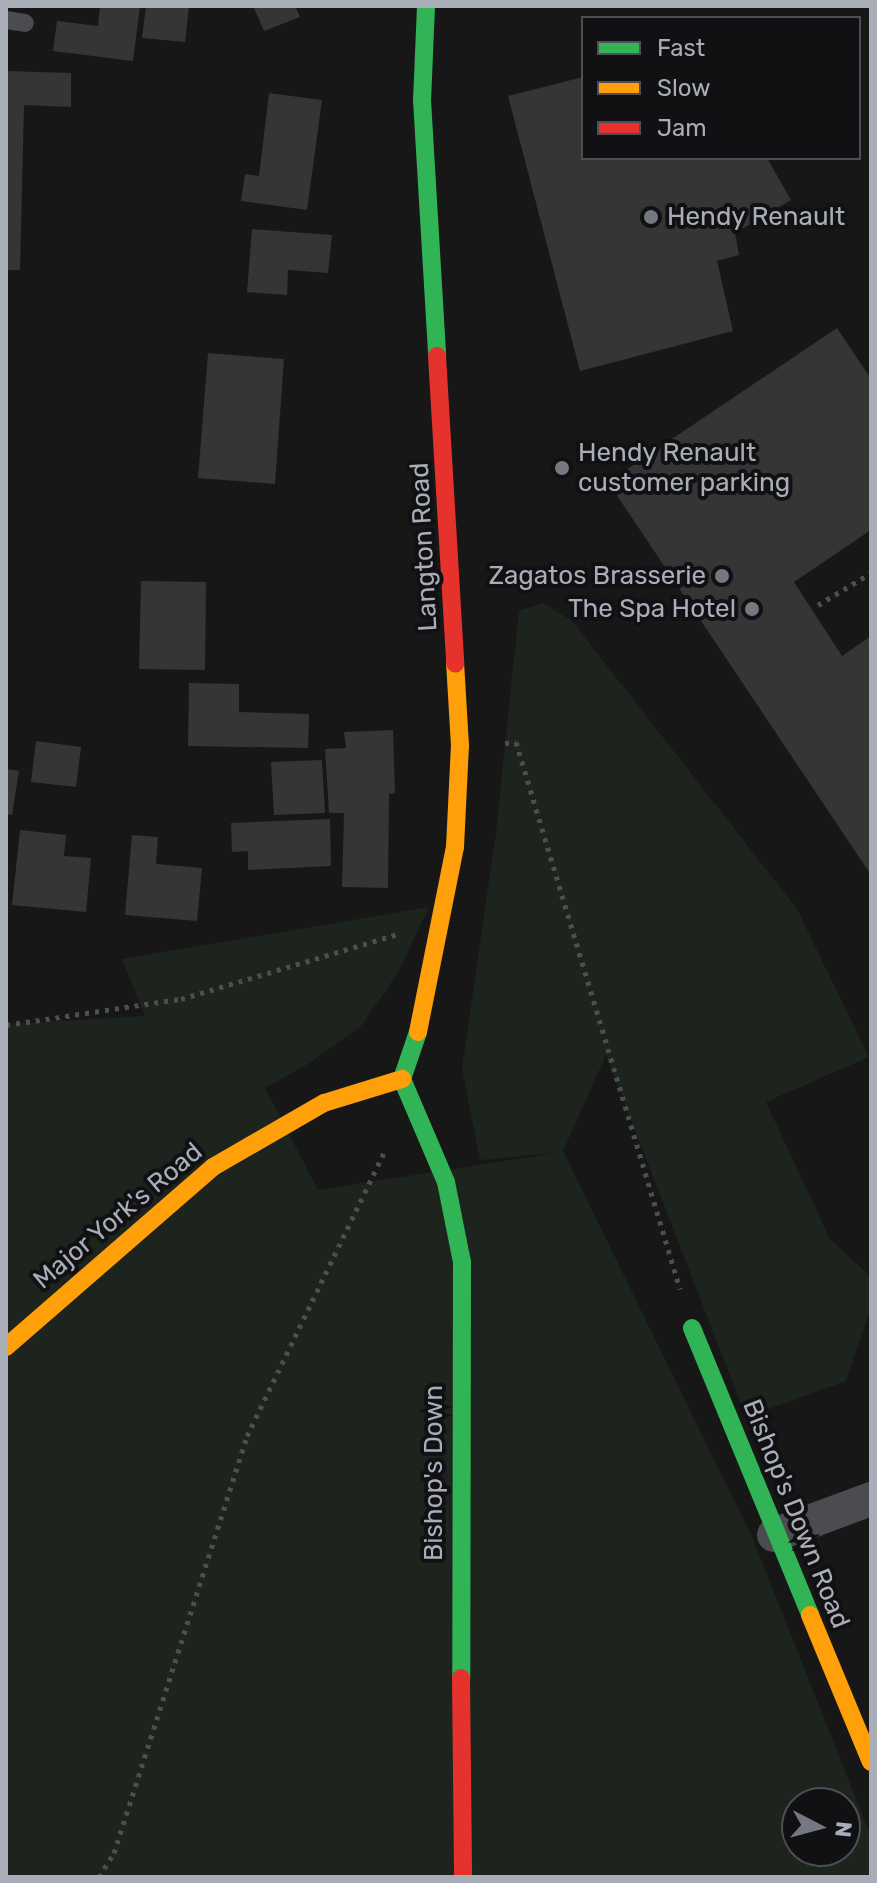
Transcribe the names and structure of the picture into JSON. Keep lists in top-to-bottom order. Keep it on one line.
{"streets":{"main road":["Langton Road","Major York's Road","Bishop's Down","Bishop's Down Road"]},"crossings":[["Langton Road","Major York's Road"],["Langton Road","Bishop's Down"],["Major York's Road","Bishop's Down"]],"places":["Hendy Renault","Hendy Renault customer parking","Zagatos Brasserie","The Spa Hotel"],"legend":["Fast","Slow","Jam"],"north":"right"}
